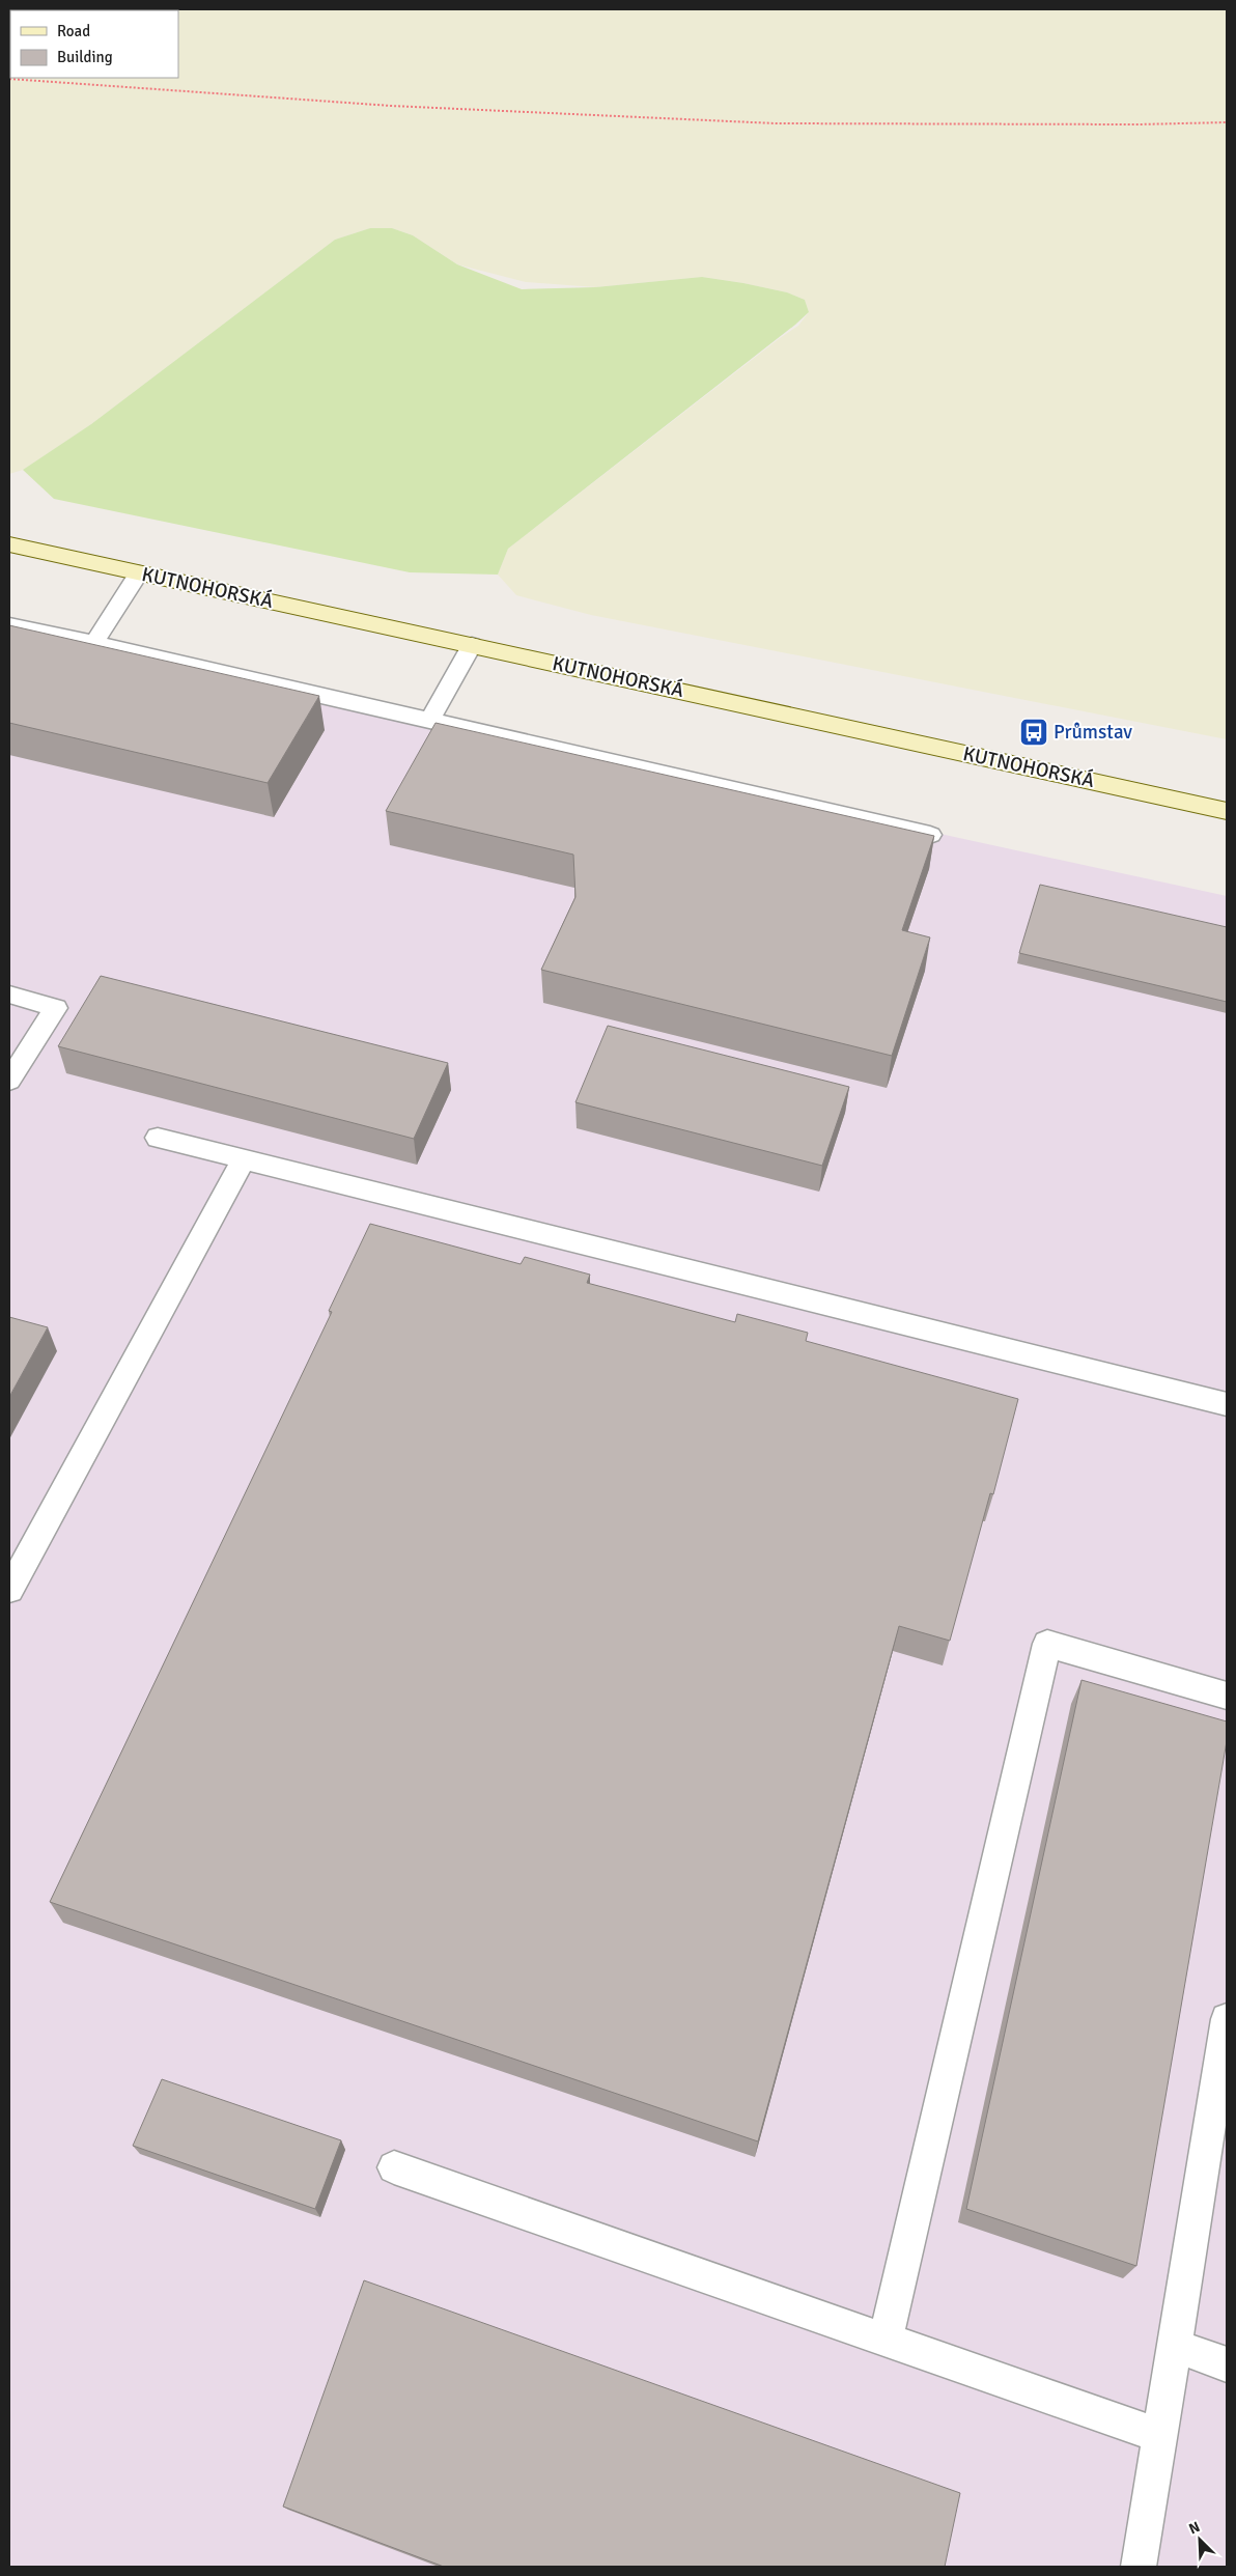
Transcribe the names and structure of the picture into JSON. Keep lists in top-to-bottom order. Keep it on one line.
{"streets":{"main road":["KUTNOHORSKÁ"]},"places":{"bus stop":["Průmstav"]},"legend":["Road","Building"],"north":"top left"}
